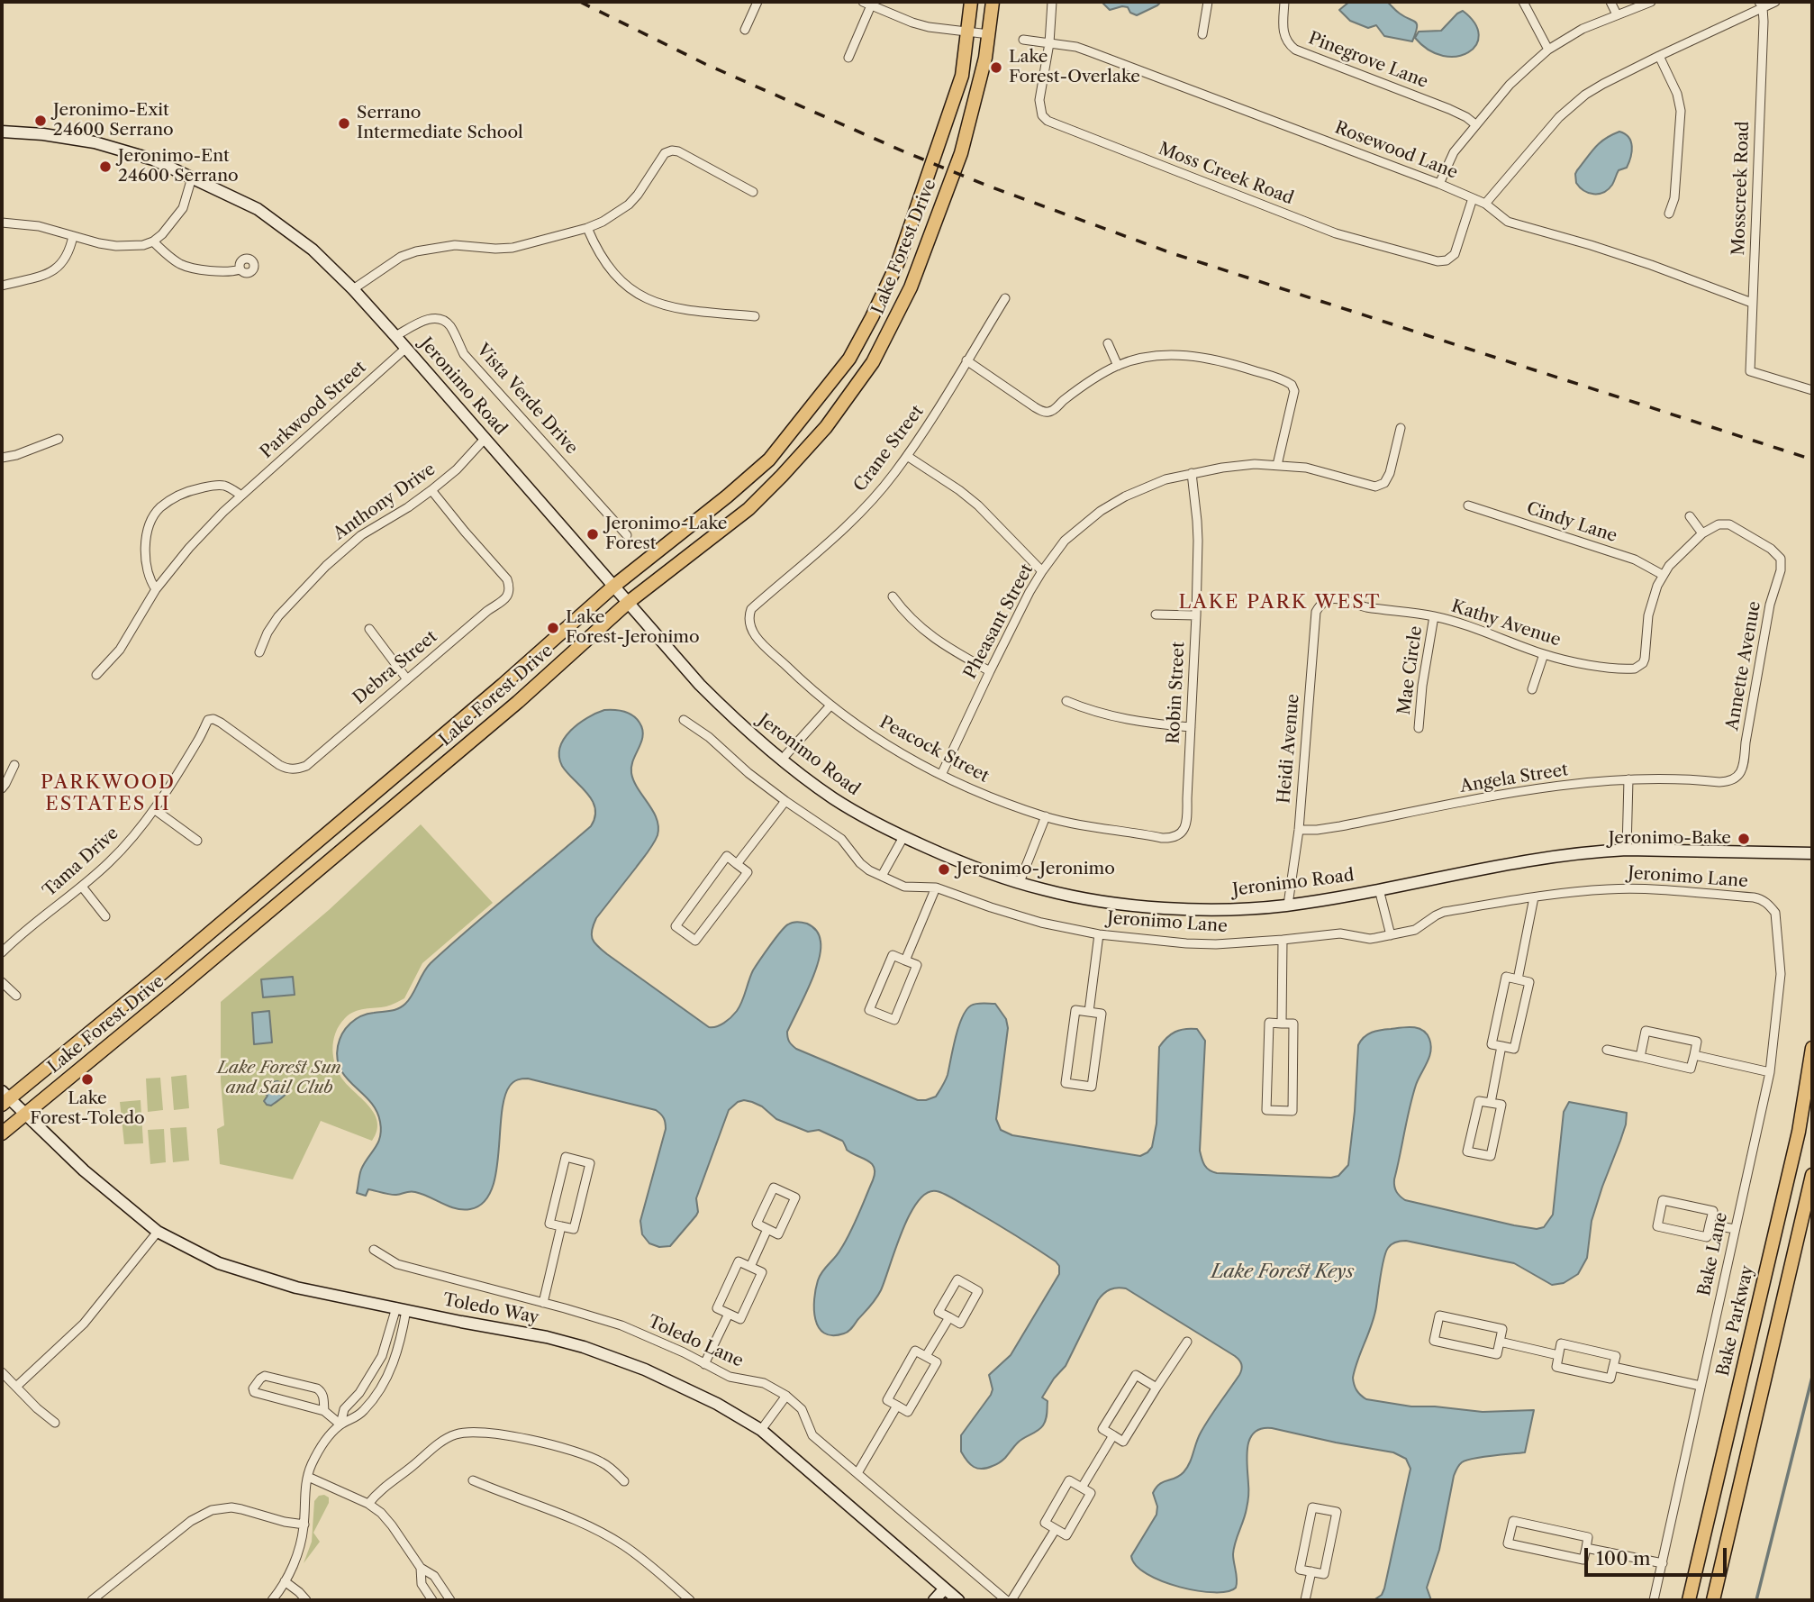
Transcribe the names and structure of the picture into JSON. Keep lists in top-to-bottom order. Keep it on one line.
{"streets":{"main road":["Lake Forest Drive","Jeronimo Road","Toledo Way","Bake Parkway"],"street":["Pinegrove Lane","Rosewood Lane","Moss Creek Road","Mosscreek Road","Vista Verde Drive","Parkwood Street","Crane Street","Anthony Drive","Cindy Lane","Pheasant Street","Kathy Avenue","Annette Avenue","Debra Street","Mae Circle","Robin Street","Heidi Avenue","Peacock Street","Angela Street","Tama Drive","Jeronimo Lane","Bake Lane","Toledo Lane"]},"crossings":[["Rosewood Lane","Moss Creek Road"],["Rosewood Lane","Mosscreek Road"],["Lake Forest Drive","Jeronimo Road"],["Lake Forest Drive","Toledo Way"],["Jeronimo Road","Vista Verde Drive"],["Jeronimo Road","Parkwood Street"],["Jeronimo Road","Anthony Drive"],["Jeronimo Road","Heidi Avenue"],["Crane Street","Peacock Street"],["Anthony Drive","Debra Street"],["Cindy Lane","Kathy Avenue"],["Pheasant Street","Robin Street"],["Pheasant Street","Peacock Street"],["Kathy Avenue","Mae Circle"],["Kathy Avenue","Heidi Avenue"],["Annette Avenue","Angela Street"],["Debra Street","Tama Drive"],["Robin Street","Peacock Street"],["Heidi Avenue","Angela Street"],["Jeronimo Lane","Bake Lane"]],"districts":["LAKE PARK WEST","PARKWOOD ESTATES II"],"water":["Lake Forest Keys"],"parks":["Lake Forest Sun and Sail Club"],"places":["Lake Forest-Overlake","Jeronimo-Exit 24600 Serrano","Serrano Intermediate School","Jeronimo-Ent 24600 Serrano","Jeronimo-Lake Forest","Lake Forest-Jeronimo","Jeronimo-Bake","Jeronimo-Jeronimo","Lake Forest-Toledo"],"scale_bar":"100 m"}
